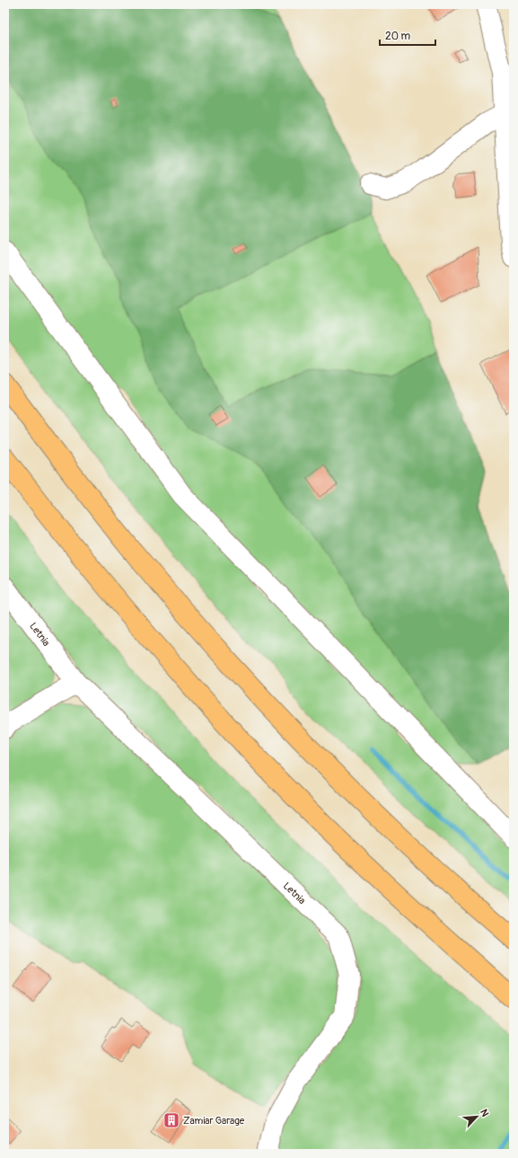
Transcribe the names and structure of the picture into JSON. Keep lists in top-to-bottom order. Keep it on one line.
{"streets":{"street":["Letnia"]},"places":{"building":["Zamiar Garage"]},"scale_bar":"20 m","north":"top right"}
